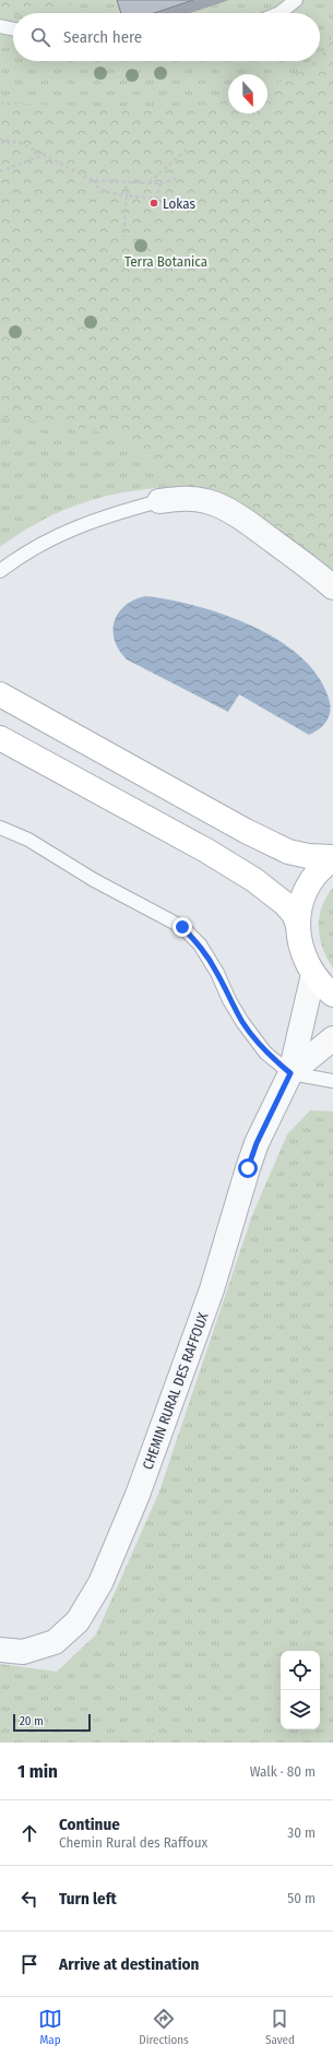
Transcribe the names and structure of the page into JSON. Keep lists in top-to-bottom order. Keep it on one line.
{"streets":{"street":["CHEMIN RURAL DES RAFFOUX"]},"parks":["Terra Botanica"],"places":["Lokas"],"scale_bar":"20 m","north":"bottom","page":{"search":"Search here","scale":"20 m","heading":["1 min","Walk · 80 m"],"list":[["Continue","Chemin Rural des Raffoux","30 m"],["Turn left","50 m"],"Arrive at destination"],"nav":["Map","Directions","Saved"]}}
